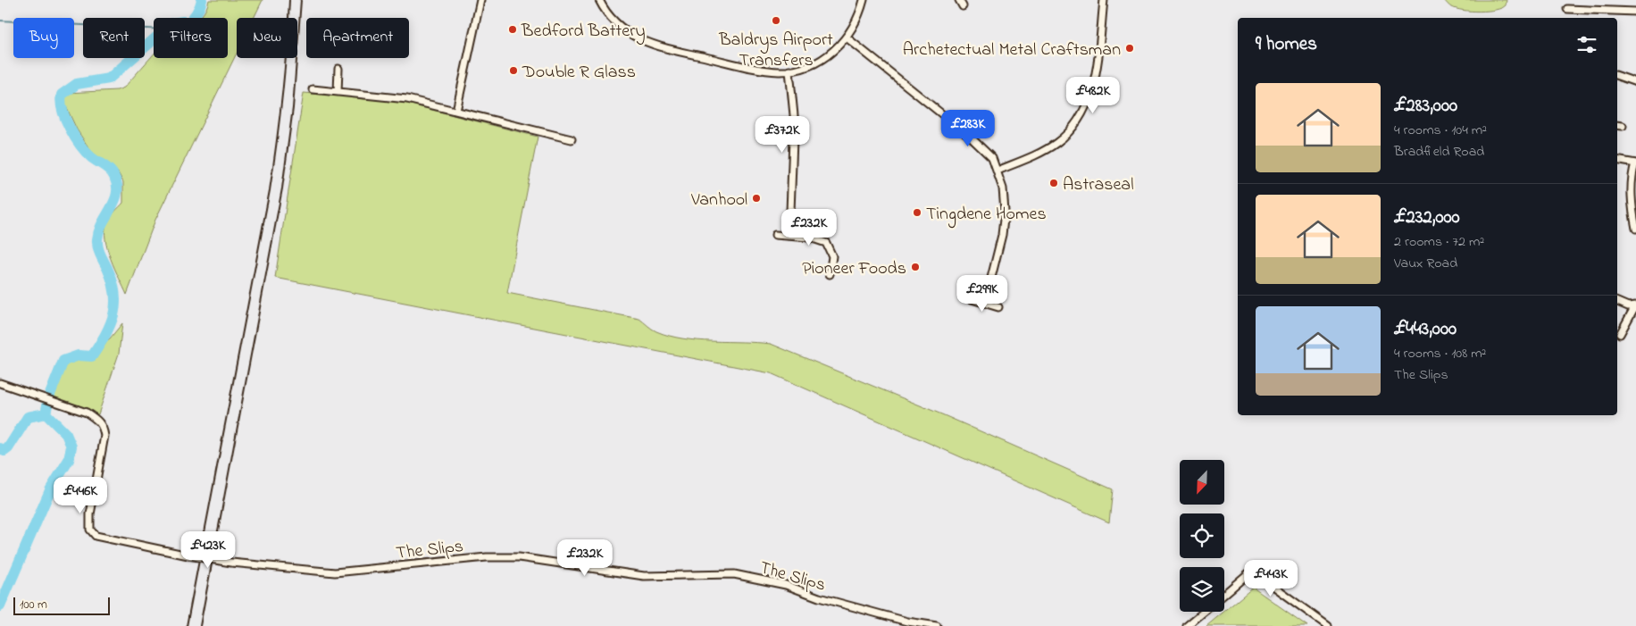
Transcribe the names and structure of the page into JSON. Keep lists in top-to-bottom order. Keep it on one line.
{"streets":{"street":["The Slips"]},"places":["Baldrys Airport Transfers","Bedford Battery","Archetectual Metal Craftsman","Double R Glass","Astraseal","Vanhool","Tingdene Homes","Pioneer Foods"],"scale_bar":"100 m","north":"bottom left","page":{"chip":["Buy","Rent","Filters","New","Apartment"],"heading":"9 homes","list":[{"name":"£283,000","note":"4 rooms · 104 m² · Bradfield Road"},{"name":"£232,000","note":"2 rooms · 72 m² · Vaux Road"},{"name":"£443,000","note":"4 rooms · 108 m² · The Slips"}],"price":["£482K","£283K","£372K","£232K","£299K","£446K","£423K","£232K","£443K"],"scale":"100 m"}}
